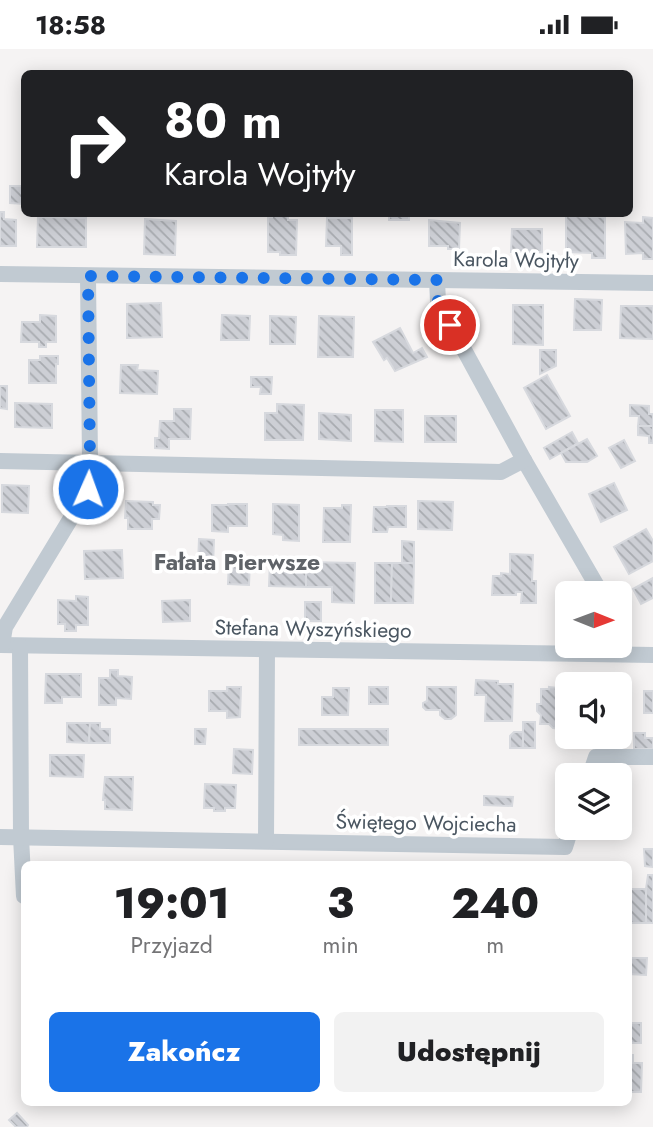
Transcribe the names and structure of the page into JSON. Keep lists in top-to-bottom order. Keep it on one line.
{"streets":{"street":["Karola Wojtyły","Stefana Wyszyńskiego","Świętego Wojciecha"]},"districts":["Fałata Pierwsze"],"north":"right","page":{"status":"18:58","turn":["80 m","Karola Wojtyły"],"eta":["19:01","Przyjazd","3","min","240","m"],"buttons":["Zakończ","Udostępnij"]}}
